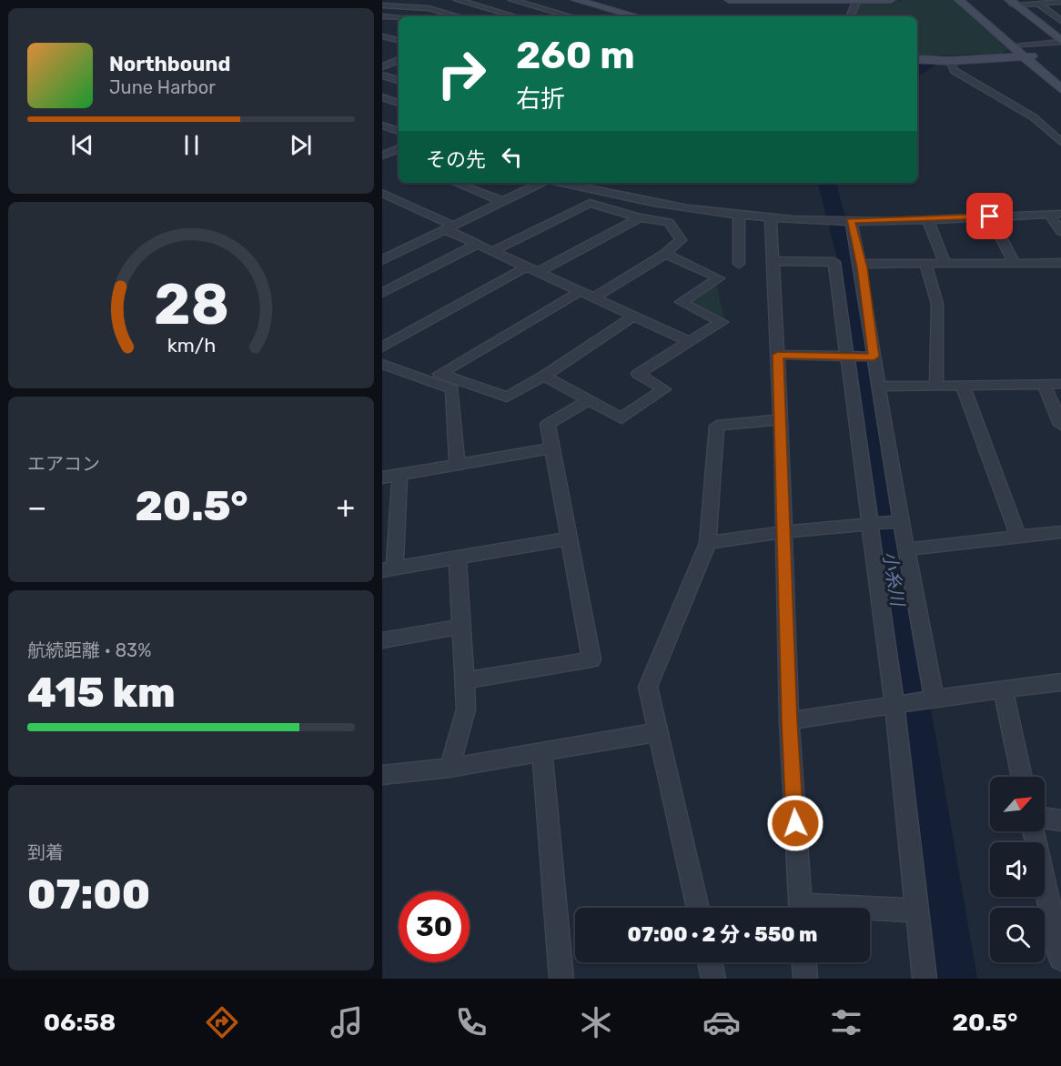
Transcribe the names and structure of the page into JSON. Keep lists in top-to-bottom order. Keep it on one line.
{"water":["小糸川"],"north":"top right","page":{"turn":["260 m","右折"],"song":["Northbound","June Harbor"],"then":"その先","tile":["エアコン",["航続距離 · 83%","415 km"],["到着","07:00"]],"heat":["−","20.5°","+"],"limit":"30","trip":"07:00 · 2 分 · 550 m","tabs":["06:58","20.5°"],"gauge":["28","km/h"]}}
